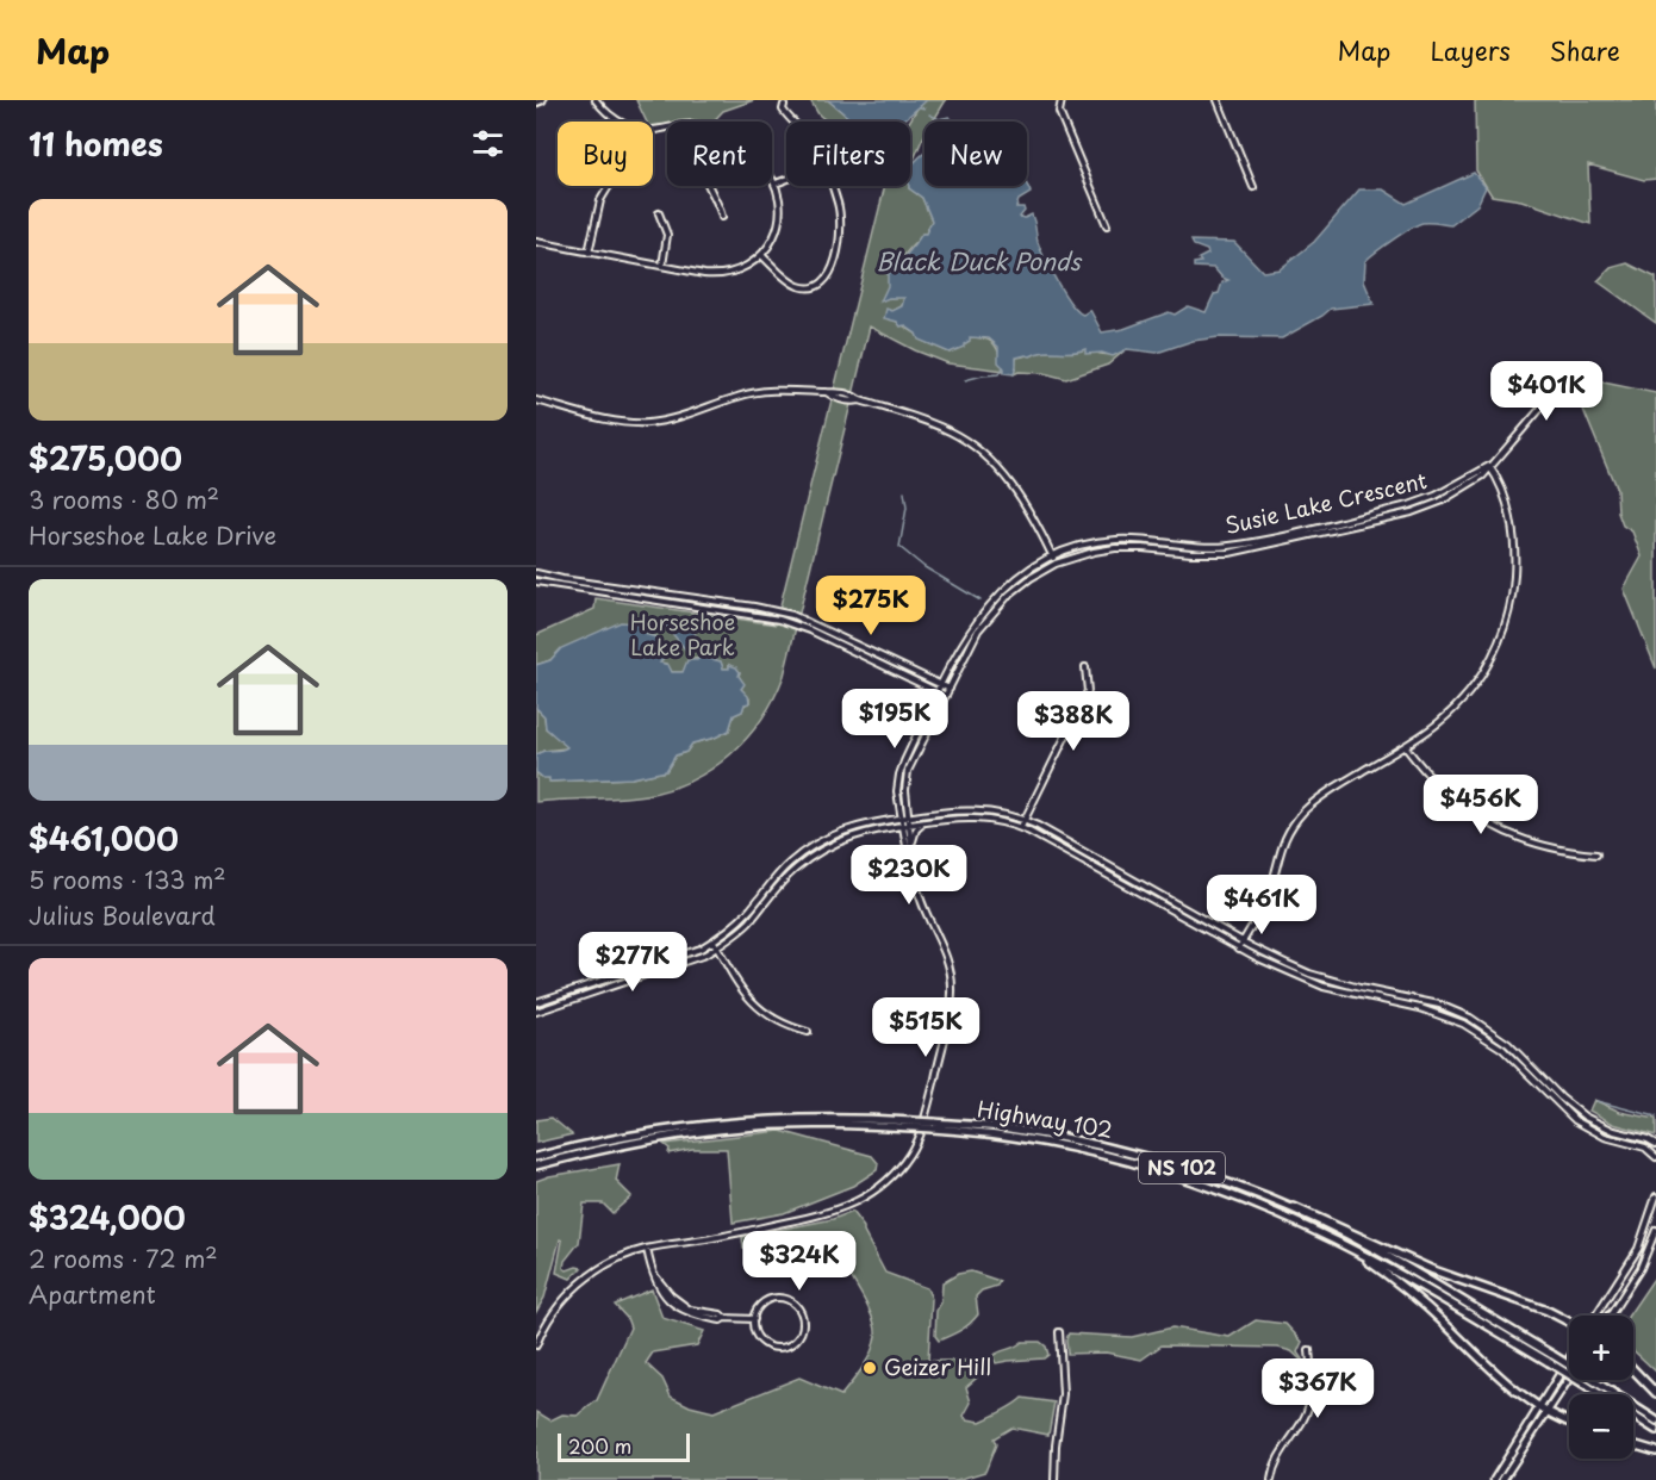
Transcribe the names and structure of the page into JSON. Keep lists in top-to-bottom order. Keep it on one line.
{"streets":{"highway":["Highway 102","NS 102"],"street":["Susie Lake Crescent"]},"water":["Black Duck Ponds"],"parks":["Horseshoe Lake Park"],"places":["Geizer Hill"],"scale_bar":"200 m","page":{"header":"Map","nav":["Map","Layers","Share"],"heading":"11 homes","chip":["Buy","Rent","Filters","New"],"list":[{"name":"$275,000","note":"3 rooms · 80 m² · Horseshoe Lake Drive"},{"name":"$461,000","note":"5 rooms · 133 m² · Julius Boulevard"},{"name":"$324,000","note":"2 rooms · 72 m² · Apartment"}],"price":["$401K","$275K","$195K","$388K","$456K","$230K","$461K","$277K","$515K","$324K","$367K"],"map_buttons":["+","−"],"scale":"200 m"}}
